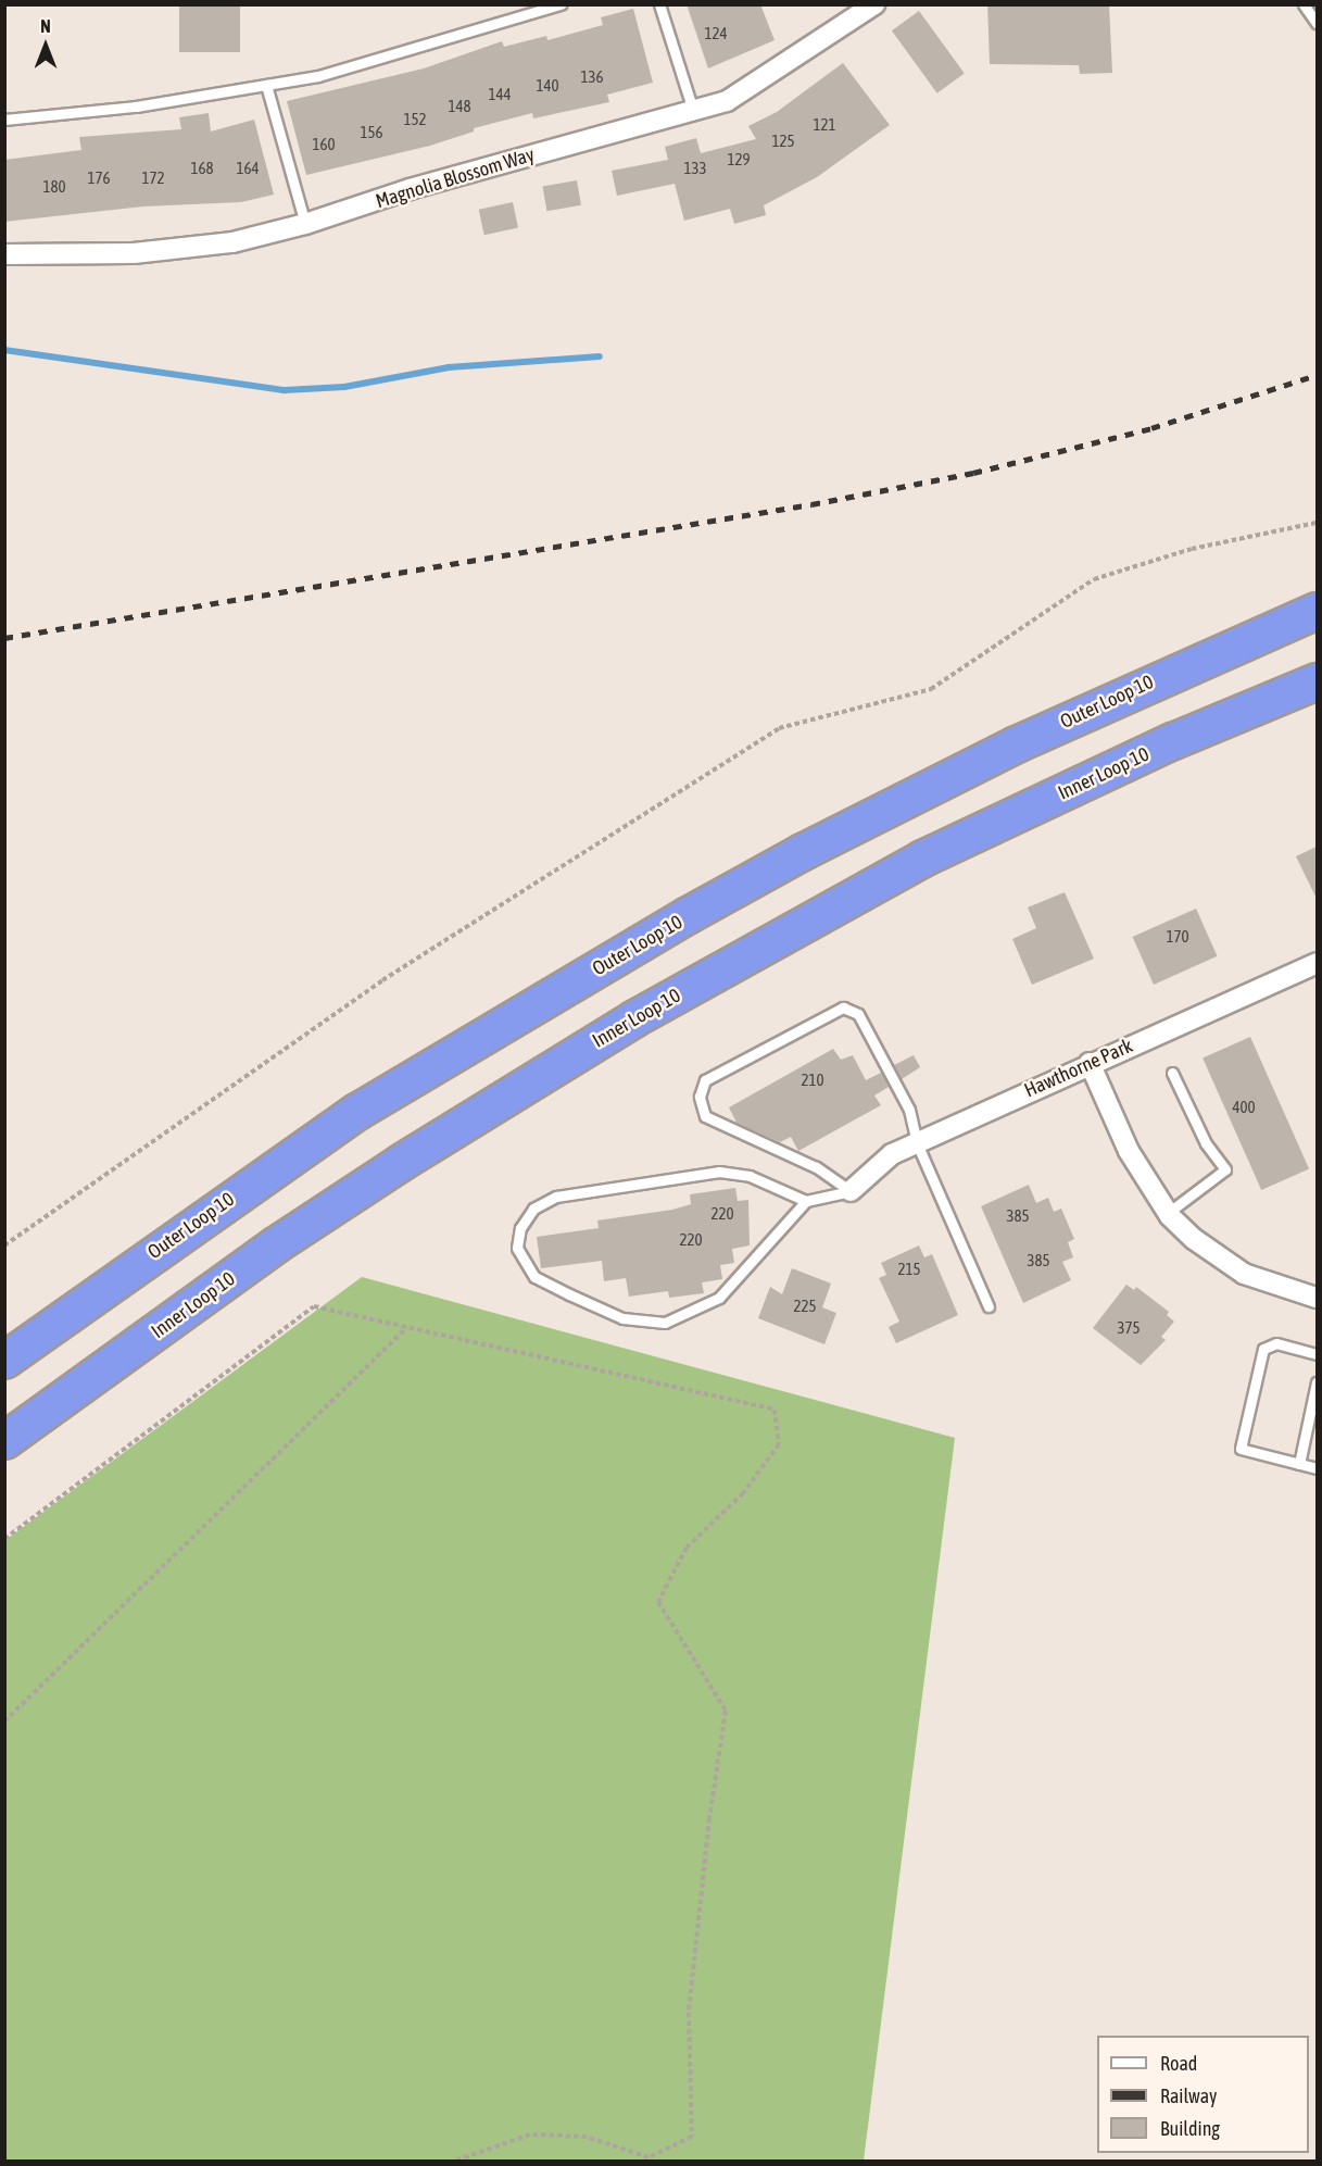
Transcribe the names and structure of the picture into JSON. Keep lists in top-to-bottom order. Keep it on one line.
{"streets":{"highway":["Outer Loop 10","Inner Loop 10"],"street":["Magnolia Blossom Way","Hawthorne Park"]},"house_numbers":["124","136","140","144","148","152","121","156","125","160","129","168","164","133","176","172","180","170","210","400","220","385","220","385","215","225","375"],"legend":["Road","Railway","Building"],"north":"top"}
